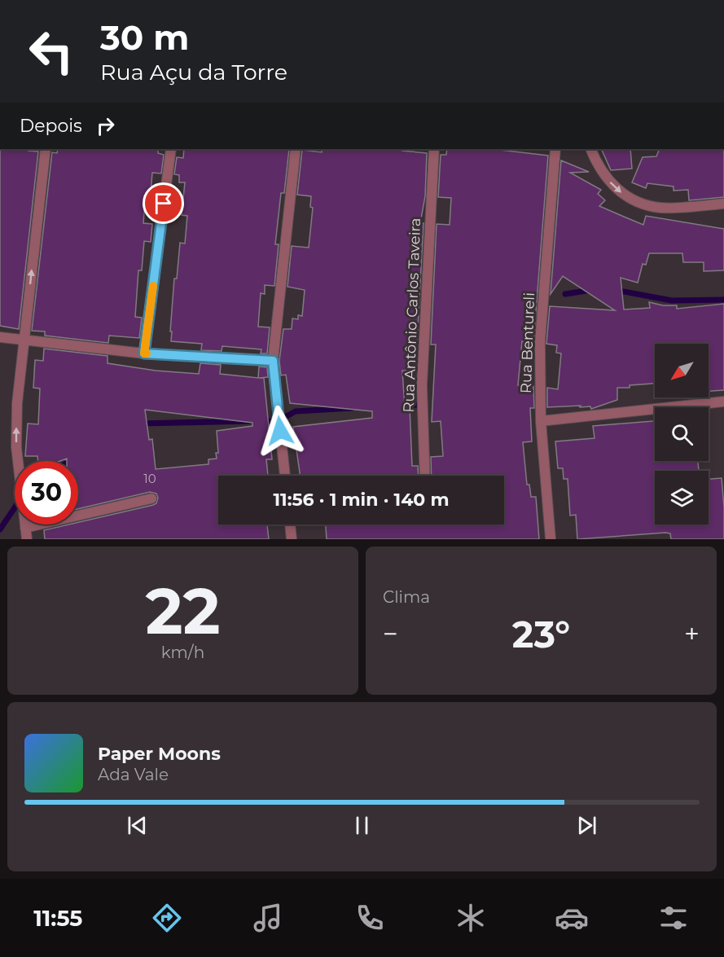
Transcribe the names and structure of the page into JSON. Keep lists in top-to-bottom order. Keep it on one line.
{"streets":{"street":["Rua Antônio Carlos Taveira","Rua Bentureli"]},"house_numbers":["10"],"north":"bottom left","page":{"turn":["30 m","Rua Açu da Torre"],"then":"Depois","limit":"30","trip":"11:56 · 1 min · 140 m","tile":[["22","km/h"],"Clima"],"heat":["−","23°","+"],"song":["Paper Moons","Ada Vale"],"tabs":"11:55"}}
